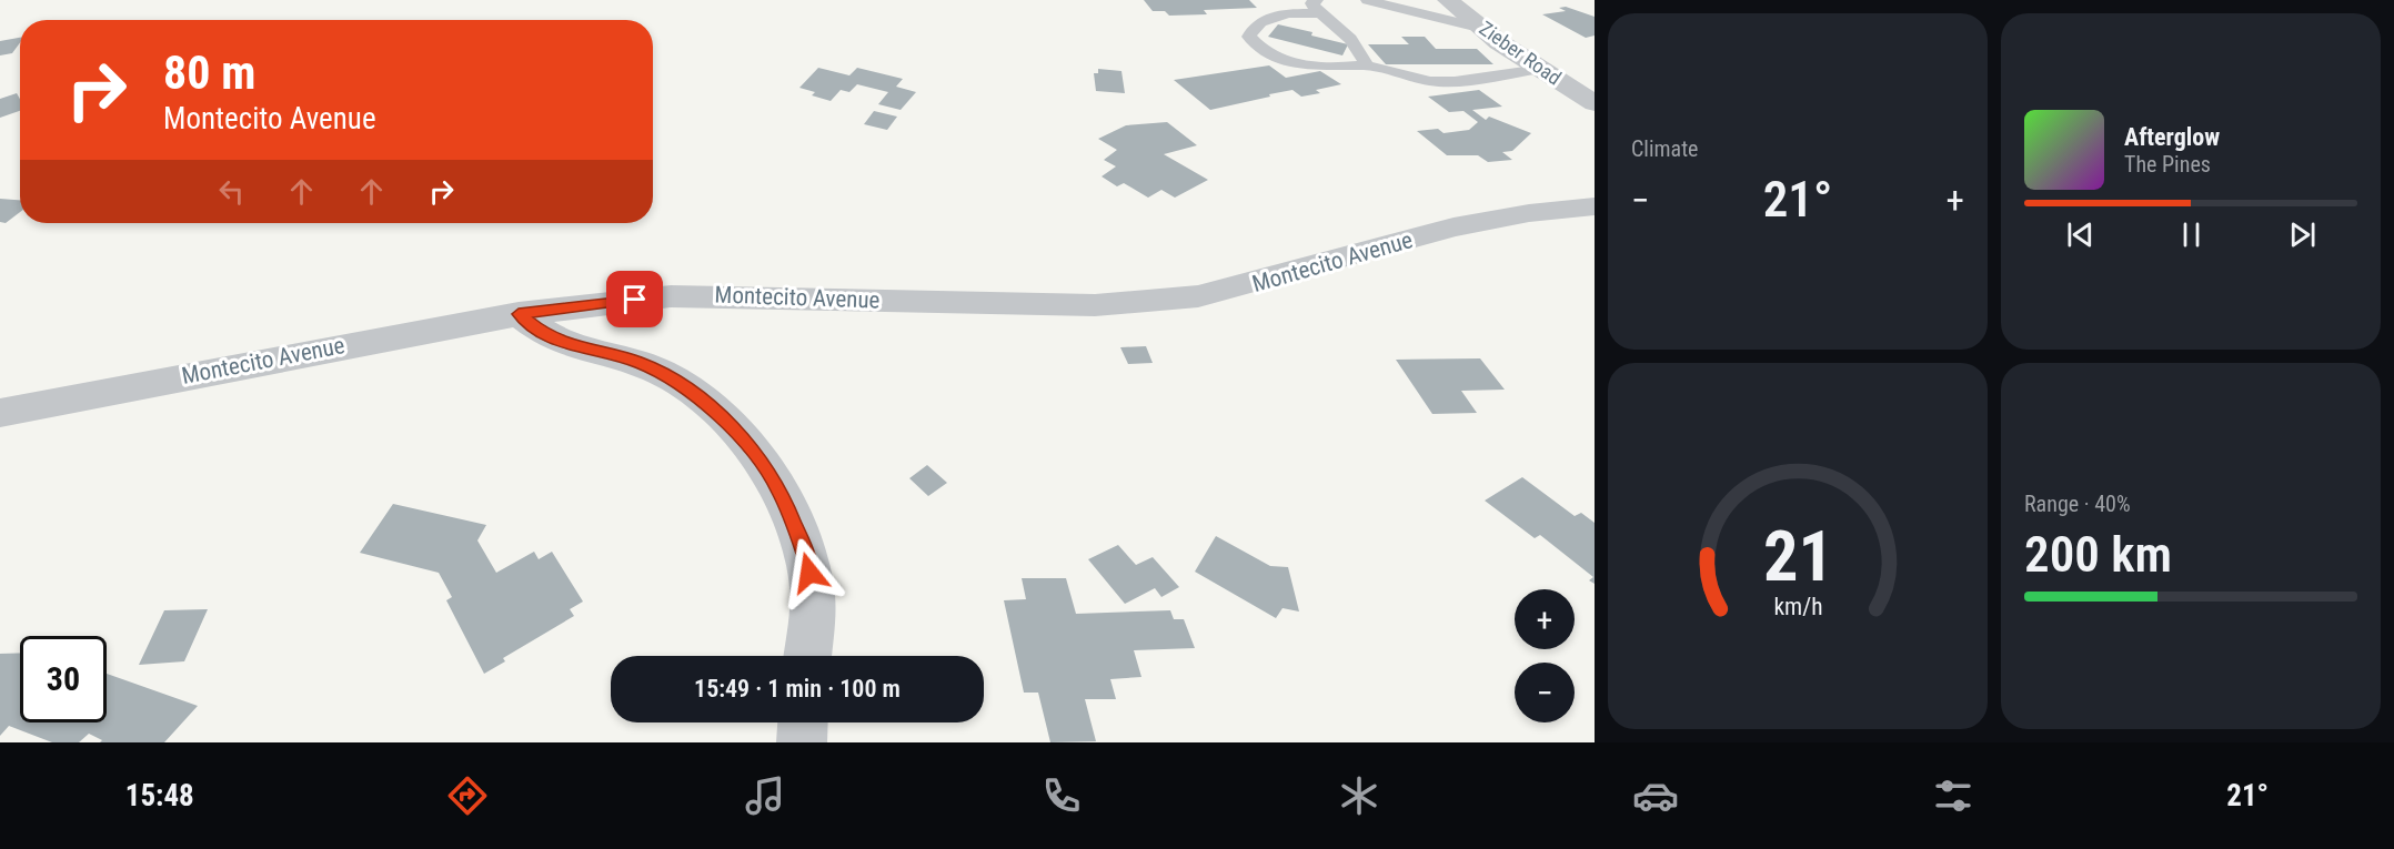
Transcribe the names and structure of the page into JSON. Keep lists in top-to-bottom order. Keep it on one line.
{"streets":{"street":["Zieber Road","Montecito Avenue"]},"page":{"tile":["Climate",["Range · 40%","200 km"]],"turn":["80 m","Montecito Avenue"],"song":["Afterglow","The Pines"],"heat":["−","21°","+"],"map_buttons":["+","−"],"limit":"30","trip":"15:49 · 1 min · 100 m","tabs":["15:48","21°"],"gauge":["21","km/h"]}}
